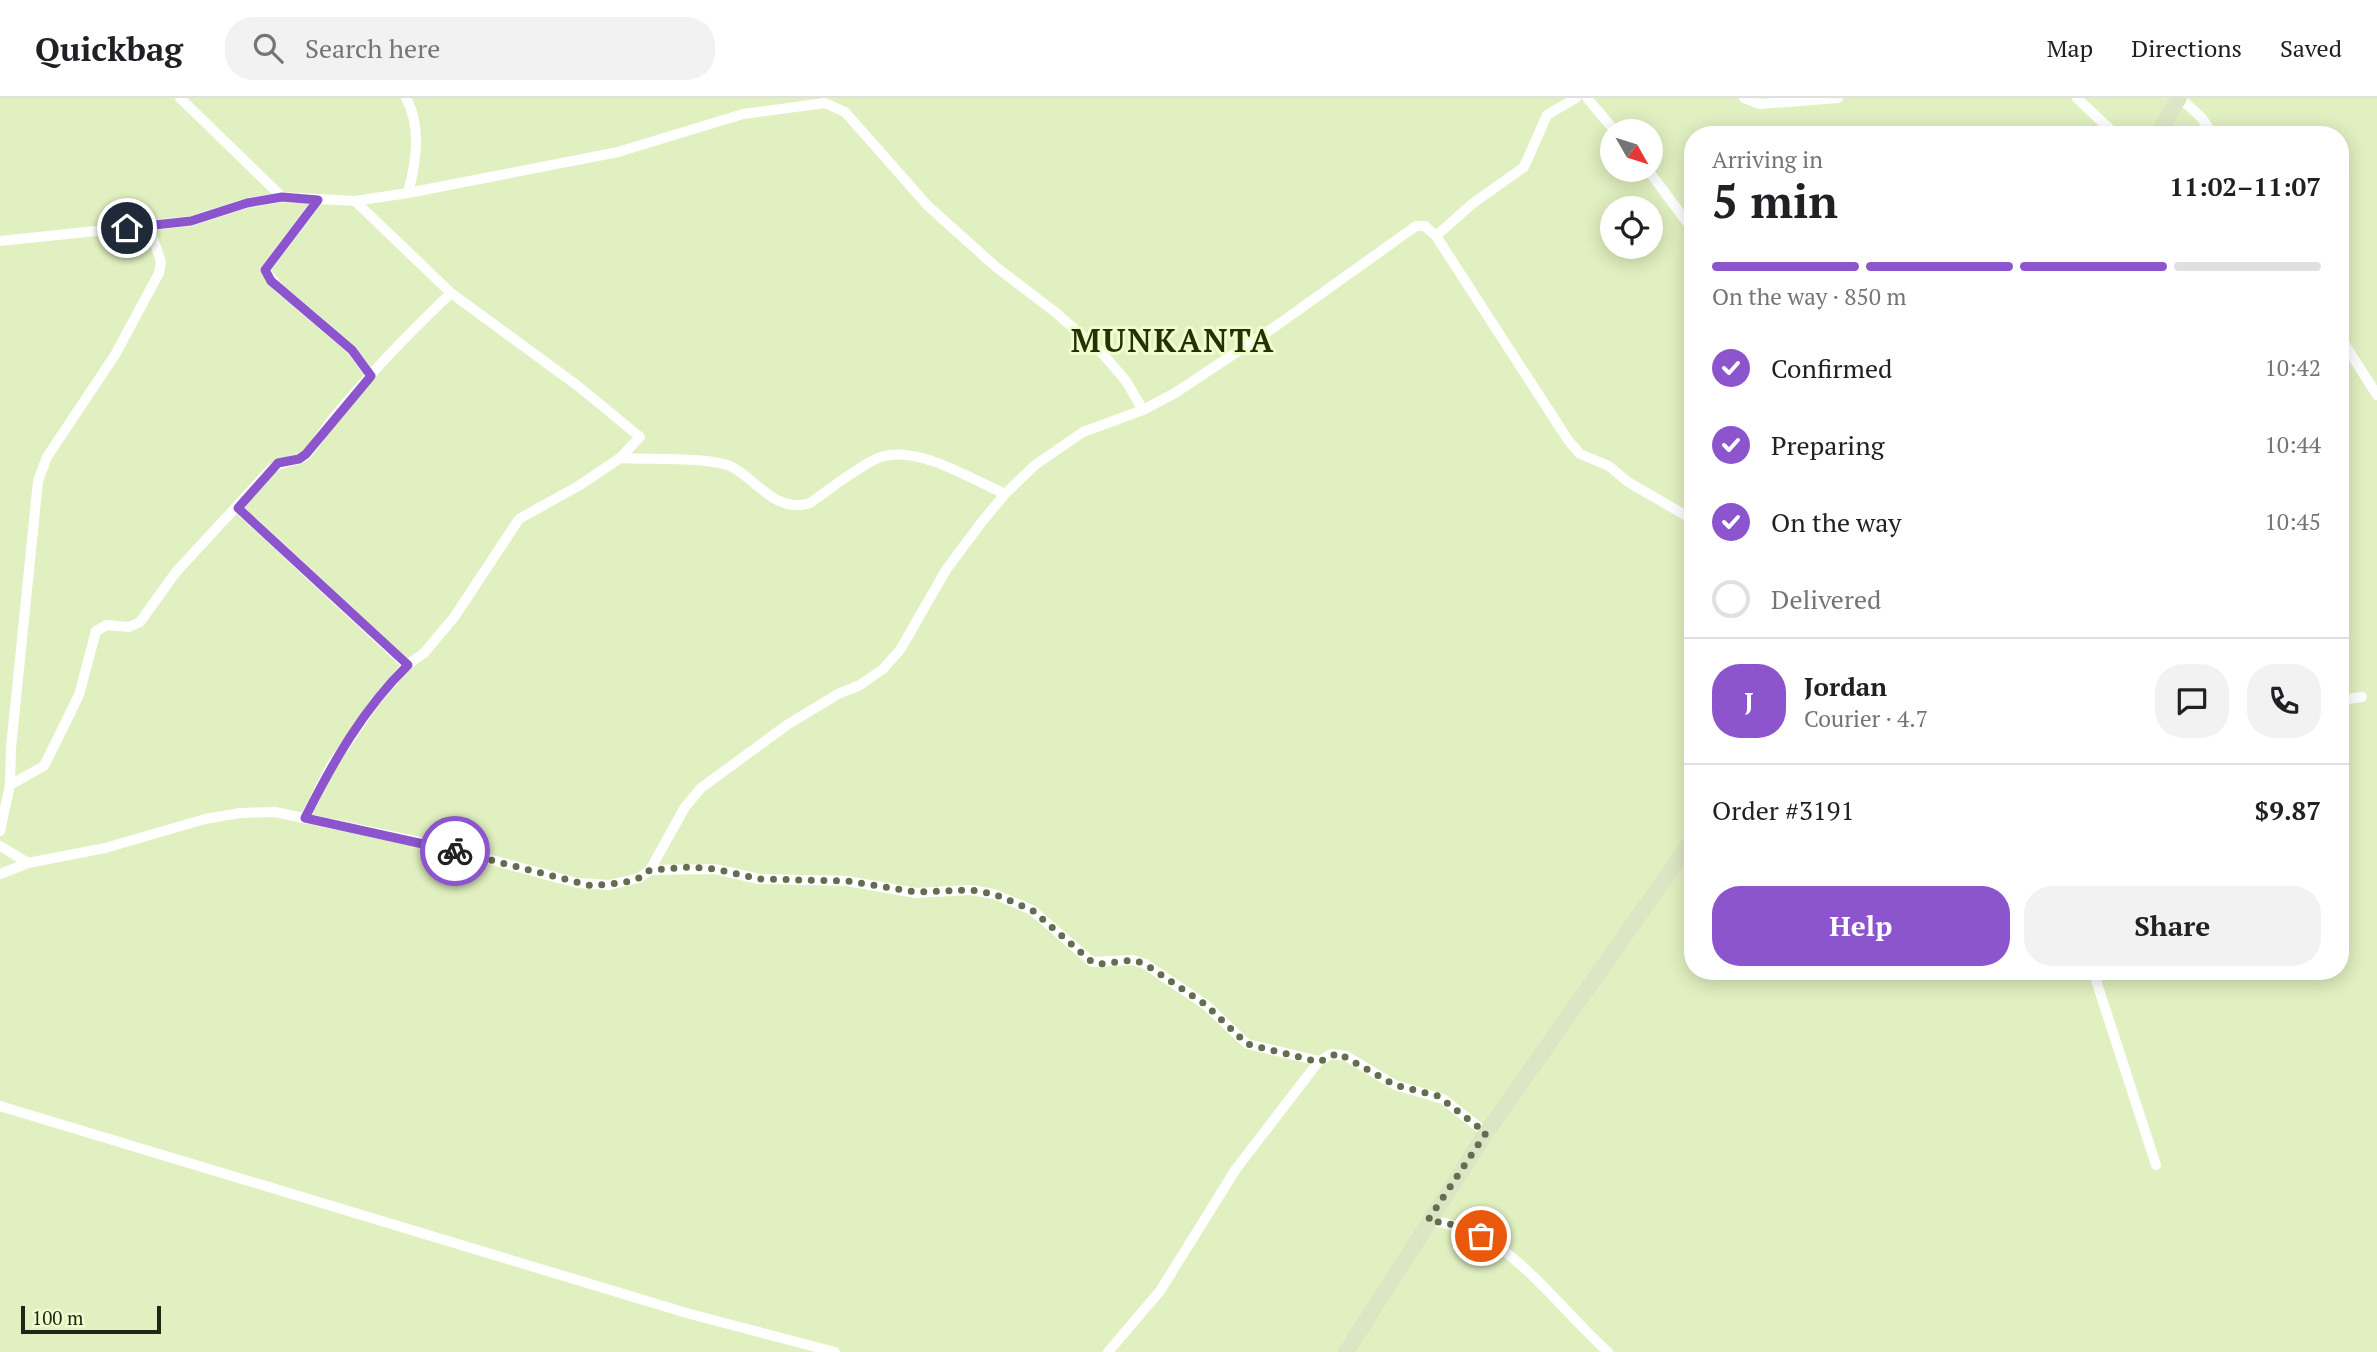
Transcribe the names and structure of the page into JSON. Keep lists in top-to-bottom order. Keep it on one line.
{"districts":["MUNKANTA"],"scale_bar":"100 m","north":"bottom right","page":{"header":"Quickbag","search":"Search here","nav":["Map","Directions","Saved"],"heading":["5 min","Arriving in","11:02–11:07"],"panel":["Jordan","Courier · 4.7","Order #3191","$9.87"],"bar":"On the way · 850 m","list":[["Confirmed","10:42"],["Preparing","10:44"],["On the way","10:45"],"Delivered"],"round":"J","buttons":["Help","Share"],"scale":"100 m"}}
